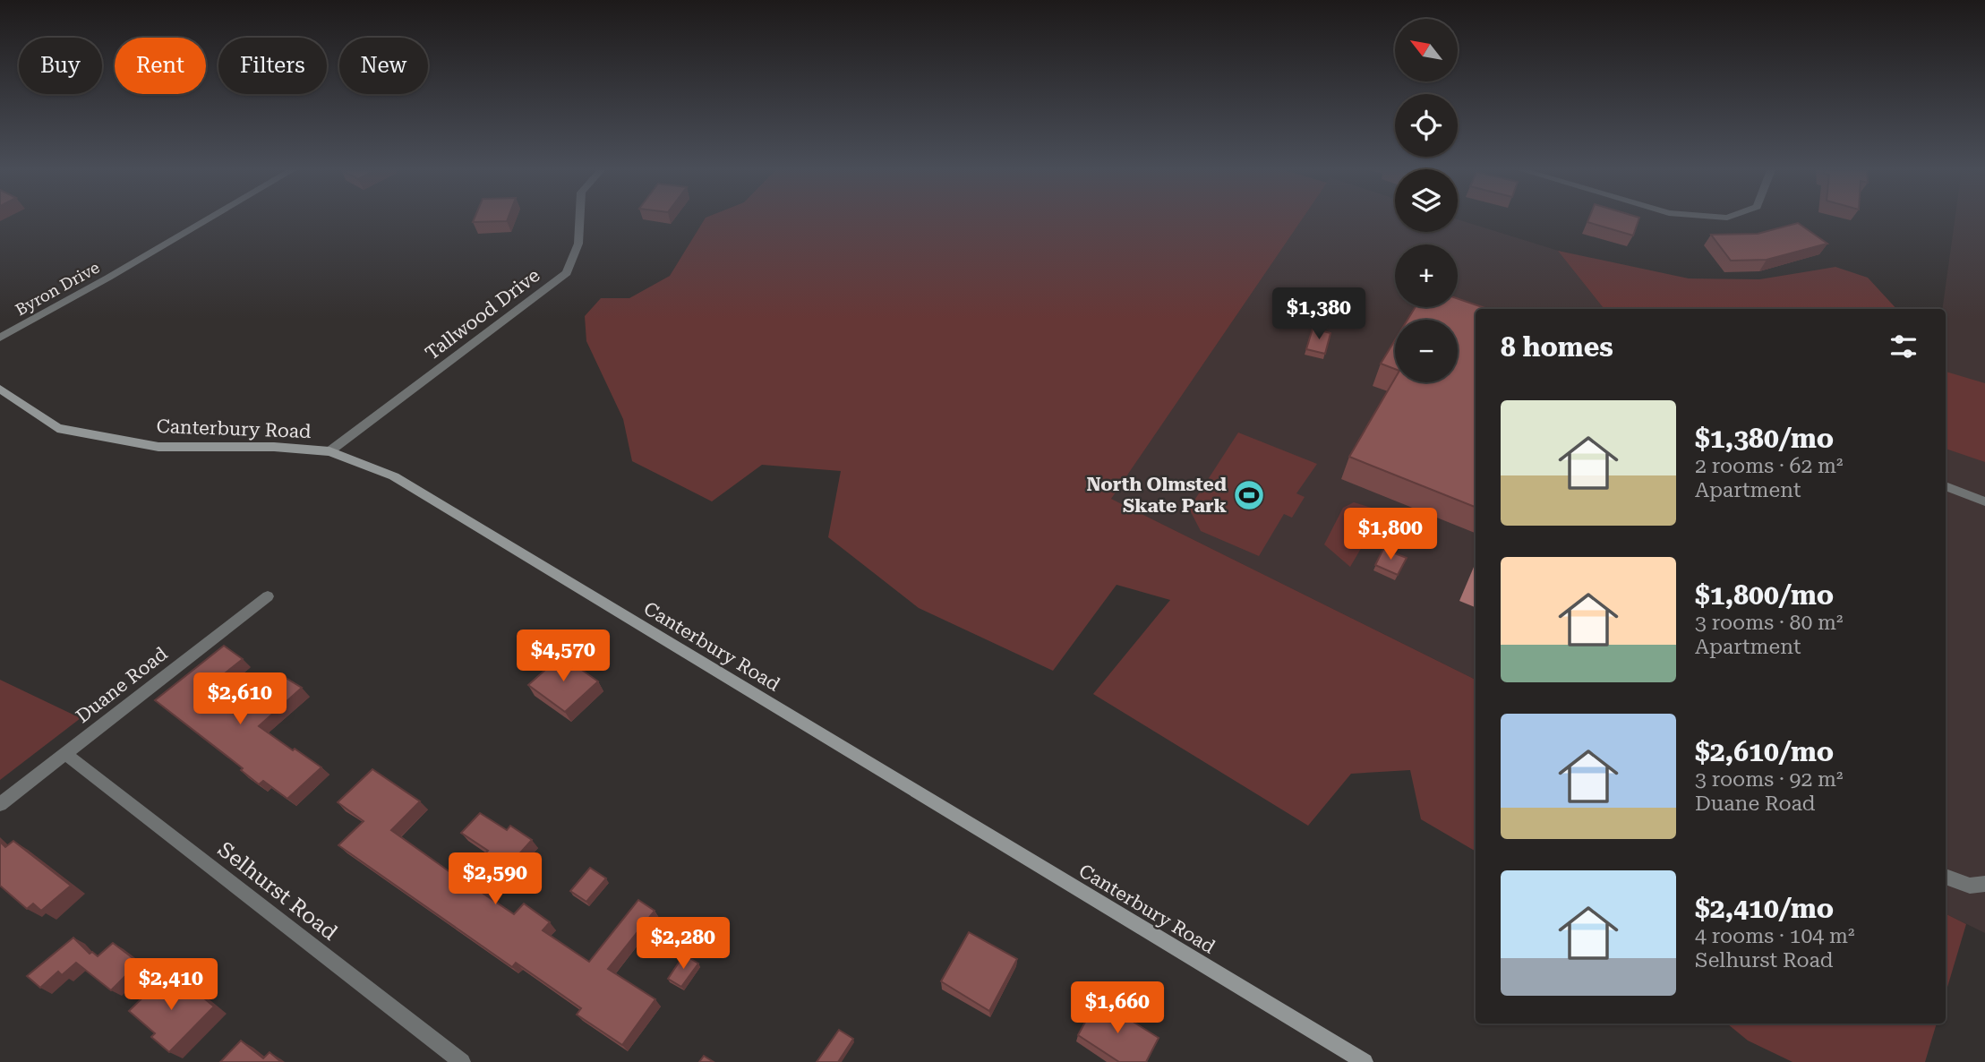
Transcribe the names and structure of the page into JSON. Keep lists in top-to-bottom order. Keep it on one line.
{"streets":{"street":["Byron Drive","Tallwood Drive","Canterbury Road","Duane Road","Selhurst Road"]},"crossings":[["Tallwood Drive","Canterbury Road"],["Duane Road","Selhurst Road"]],"places":{"sports":["North Olmsted Skate Park"]},"north":"top left","page":{"map_buttons":["+","−"],"chip":["Buy","Rent","Filters","New"],"price":["$1,380","$1,800","$4,570","$2,610","$2,590","$2,280","$2,410","$1,660"],"heading":"8 homes","list":[{"name":"$1,380/mo","note":"2 rooms · 62 m² · Apartment"},{"name":"$1,800/mo","note":"3 rooms · 80 m² · Apartment"},{"name":"$2,610/mo","note":"3 rooms · 92 m² · Duane Road"},{"name":"$2,410/mo","note":"4 rooms · 104 m² · Selhurst Road"}]}}
